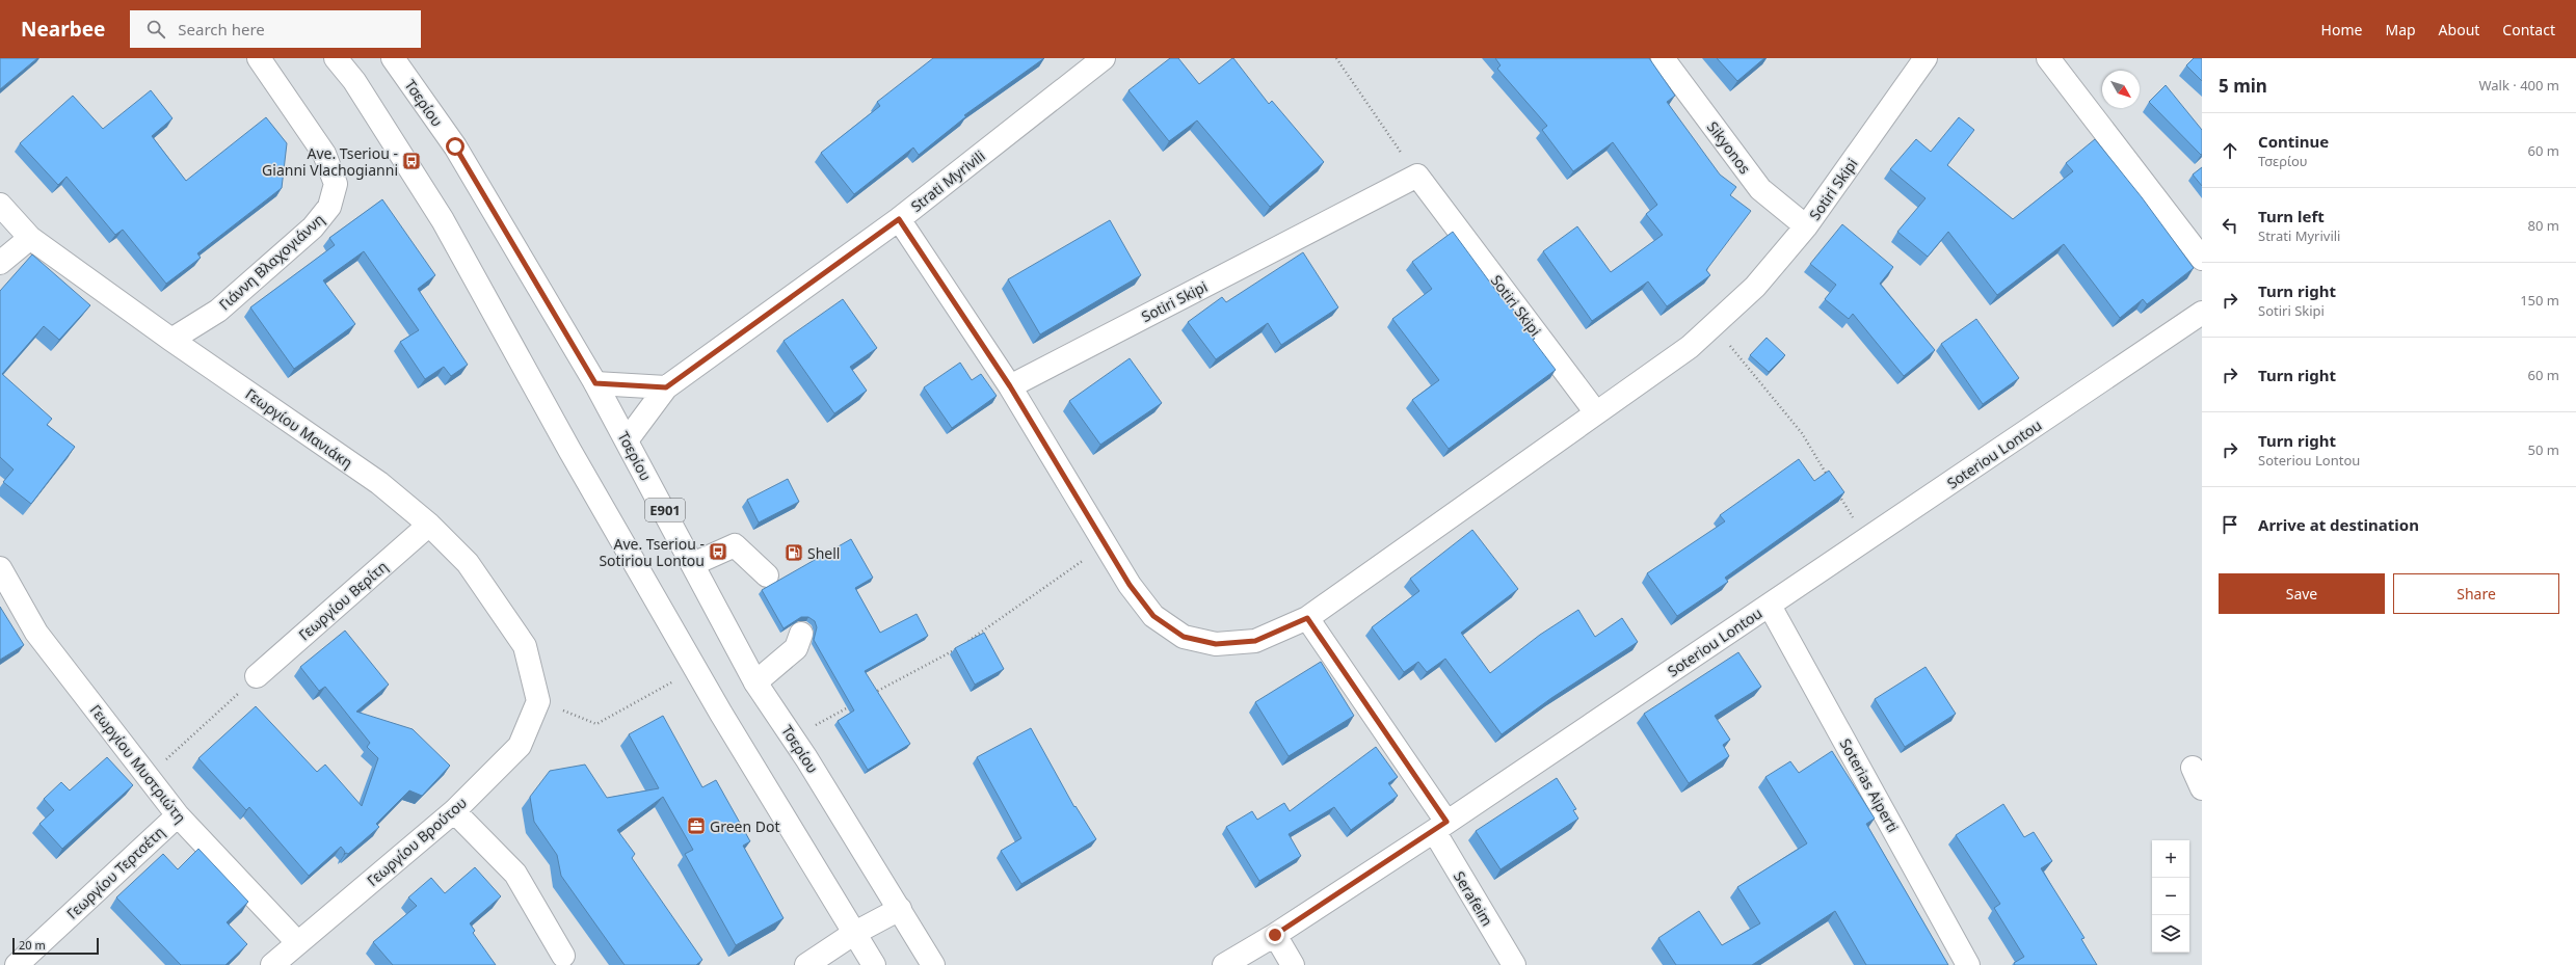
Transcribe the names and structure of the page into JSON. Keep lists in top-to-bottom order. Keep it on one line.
{"streets":{"street":["Τσερίου","Sikyonos","Strati Myrivili","Sotiri Skipi","Γιάννη Βλαχογιάννη","Γεωργίου Μανιάκη","Soteriou Lontou","E901","Γεωργίου Βερίτη","Γεωργίου Μυστριώτη","Soterias Aiperti","Γεωργίου Βρούτου","Γεωργίου Τερτσέτη","Serafeim"]},"crossings":[["Τσερίου","Strati Myrivili"],["Sikyonos","Sotiri Skipi"],["Γιάννη Βλαχογιάννη","Γεωργίου Μανιάκη"],["Γεωργίου Μανιάκη","Γεωργίου Βερίτη"],["Γεωργίου Μανιάκη","Γεωργίου Βρούτου"],["Soteriou Lontou","Soterias Aiperti"],["Soteriou Lontou","Serafeim"],["Γεωργίου Μυστριώτη","Γεωργίου Βρούτου"],["Γεωργίου Μυστριώτη","Γεωργίου Τερτσέτη"]],"places":{"bus stop":["Ave. Tseriou - Gianni Vlachogianni","Ave. Tseriou - Sotiriou Lontou"],"fuel station":["Shell"],"office":["Green Dot"]},"scale_bar":"20 m","north":"bottom right","page":{"header":"Nearbee","search":"Search here","nav":["Home","Map","About","Contact"],"heading":["5 min","Walk · 400 m"],"list":[["Continue","Τσερίου","60 m"],["Turn left","Strati Myrivili","80 m"],["Turn right","Sotiri Skipi","150 m"],["Turn right","60 m"],["Turn right","Soteriou Lontou","50 m"],"Arrive at destination"],"buttons":["Save","Share"],"map_buttons":["+","−"],"scale":"20 m"}}
